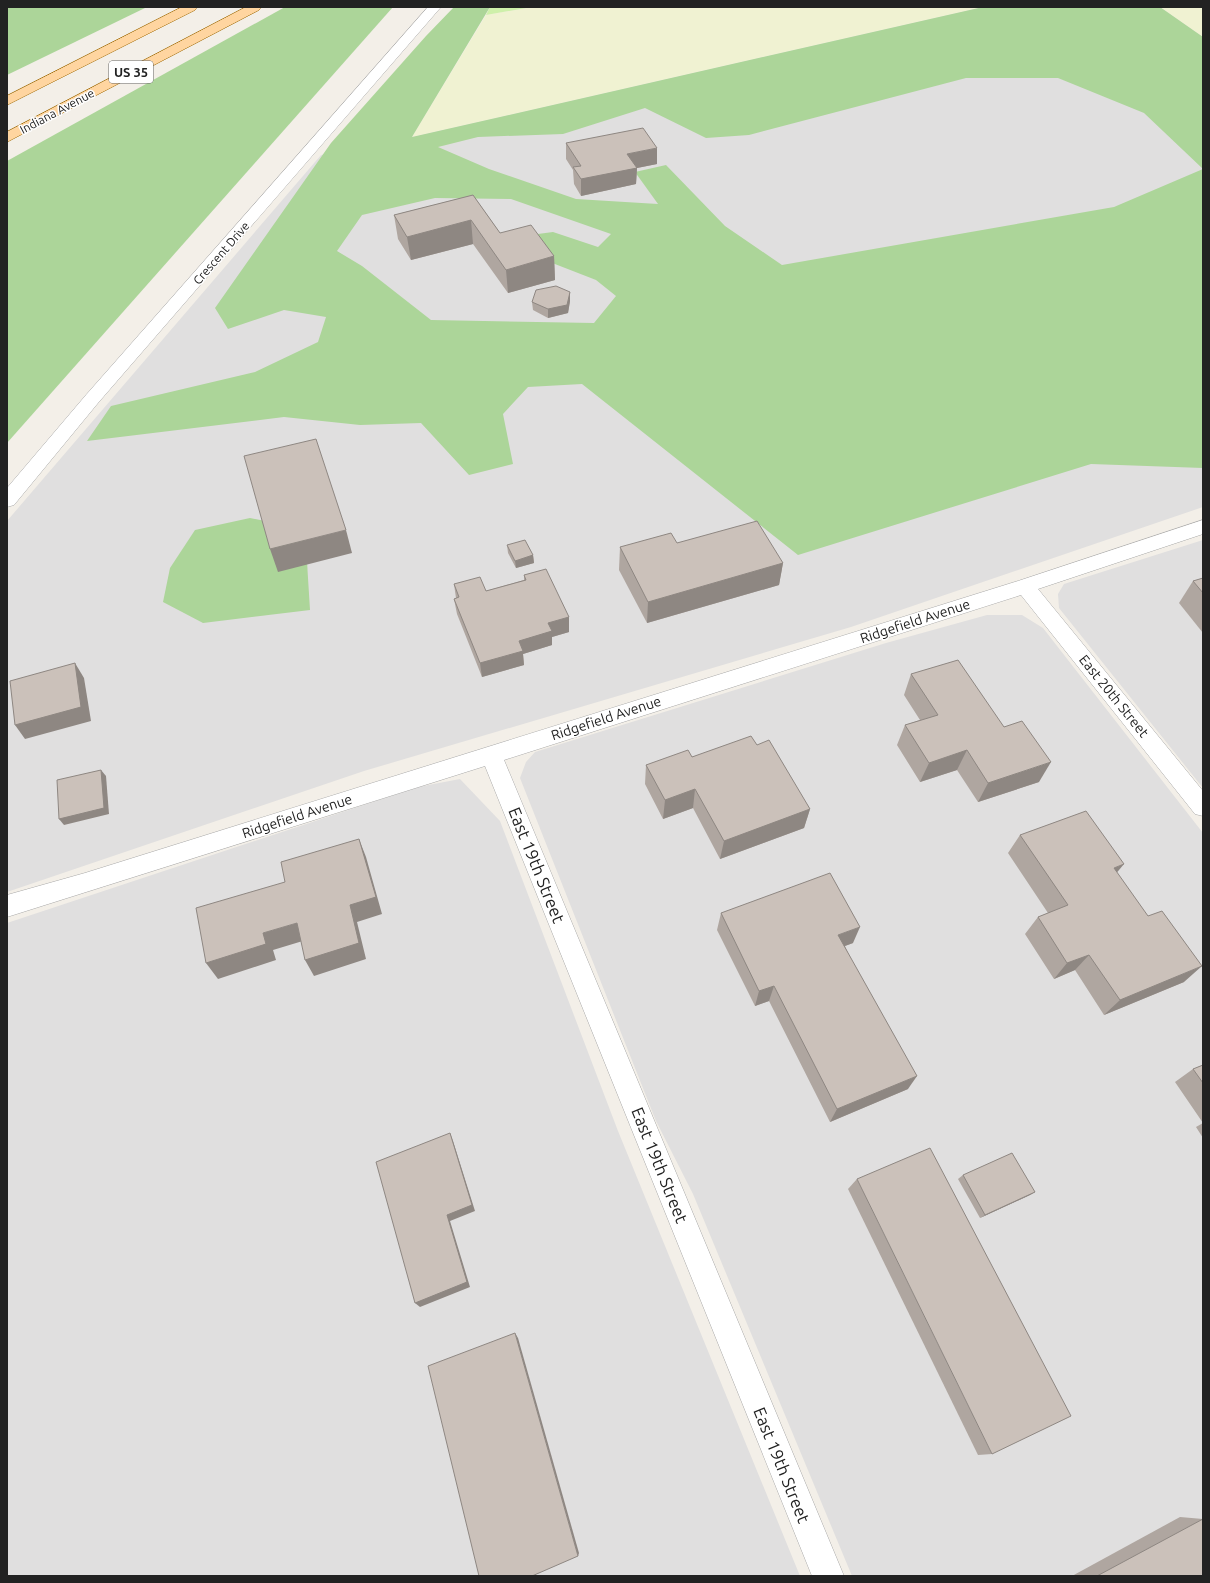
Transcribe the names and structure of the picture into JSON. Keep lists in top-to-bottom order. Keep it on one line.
{"streets":{"main road":["US 35","Indiana Avenue"],"street":["Crescent Drive","Ridgefield Avenue","East 20th Street","East 19th Street"]},"crossings":[["Ridgefield Avenue","East 20th Street"],["Ridgefield Avenue","East 19th Street"]]}
